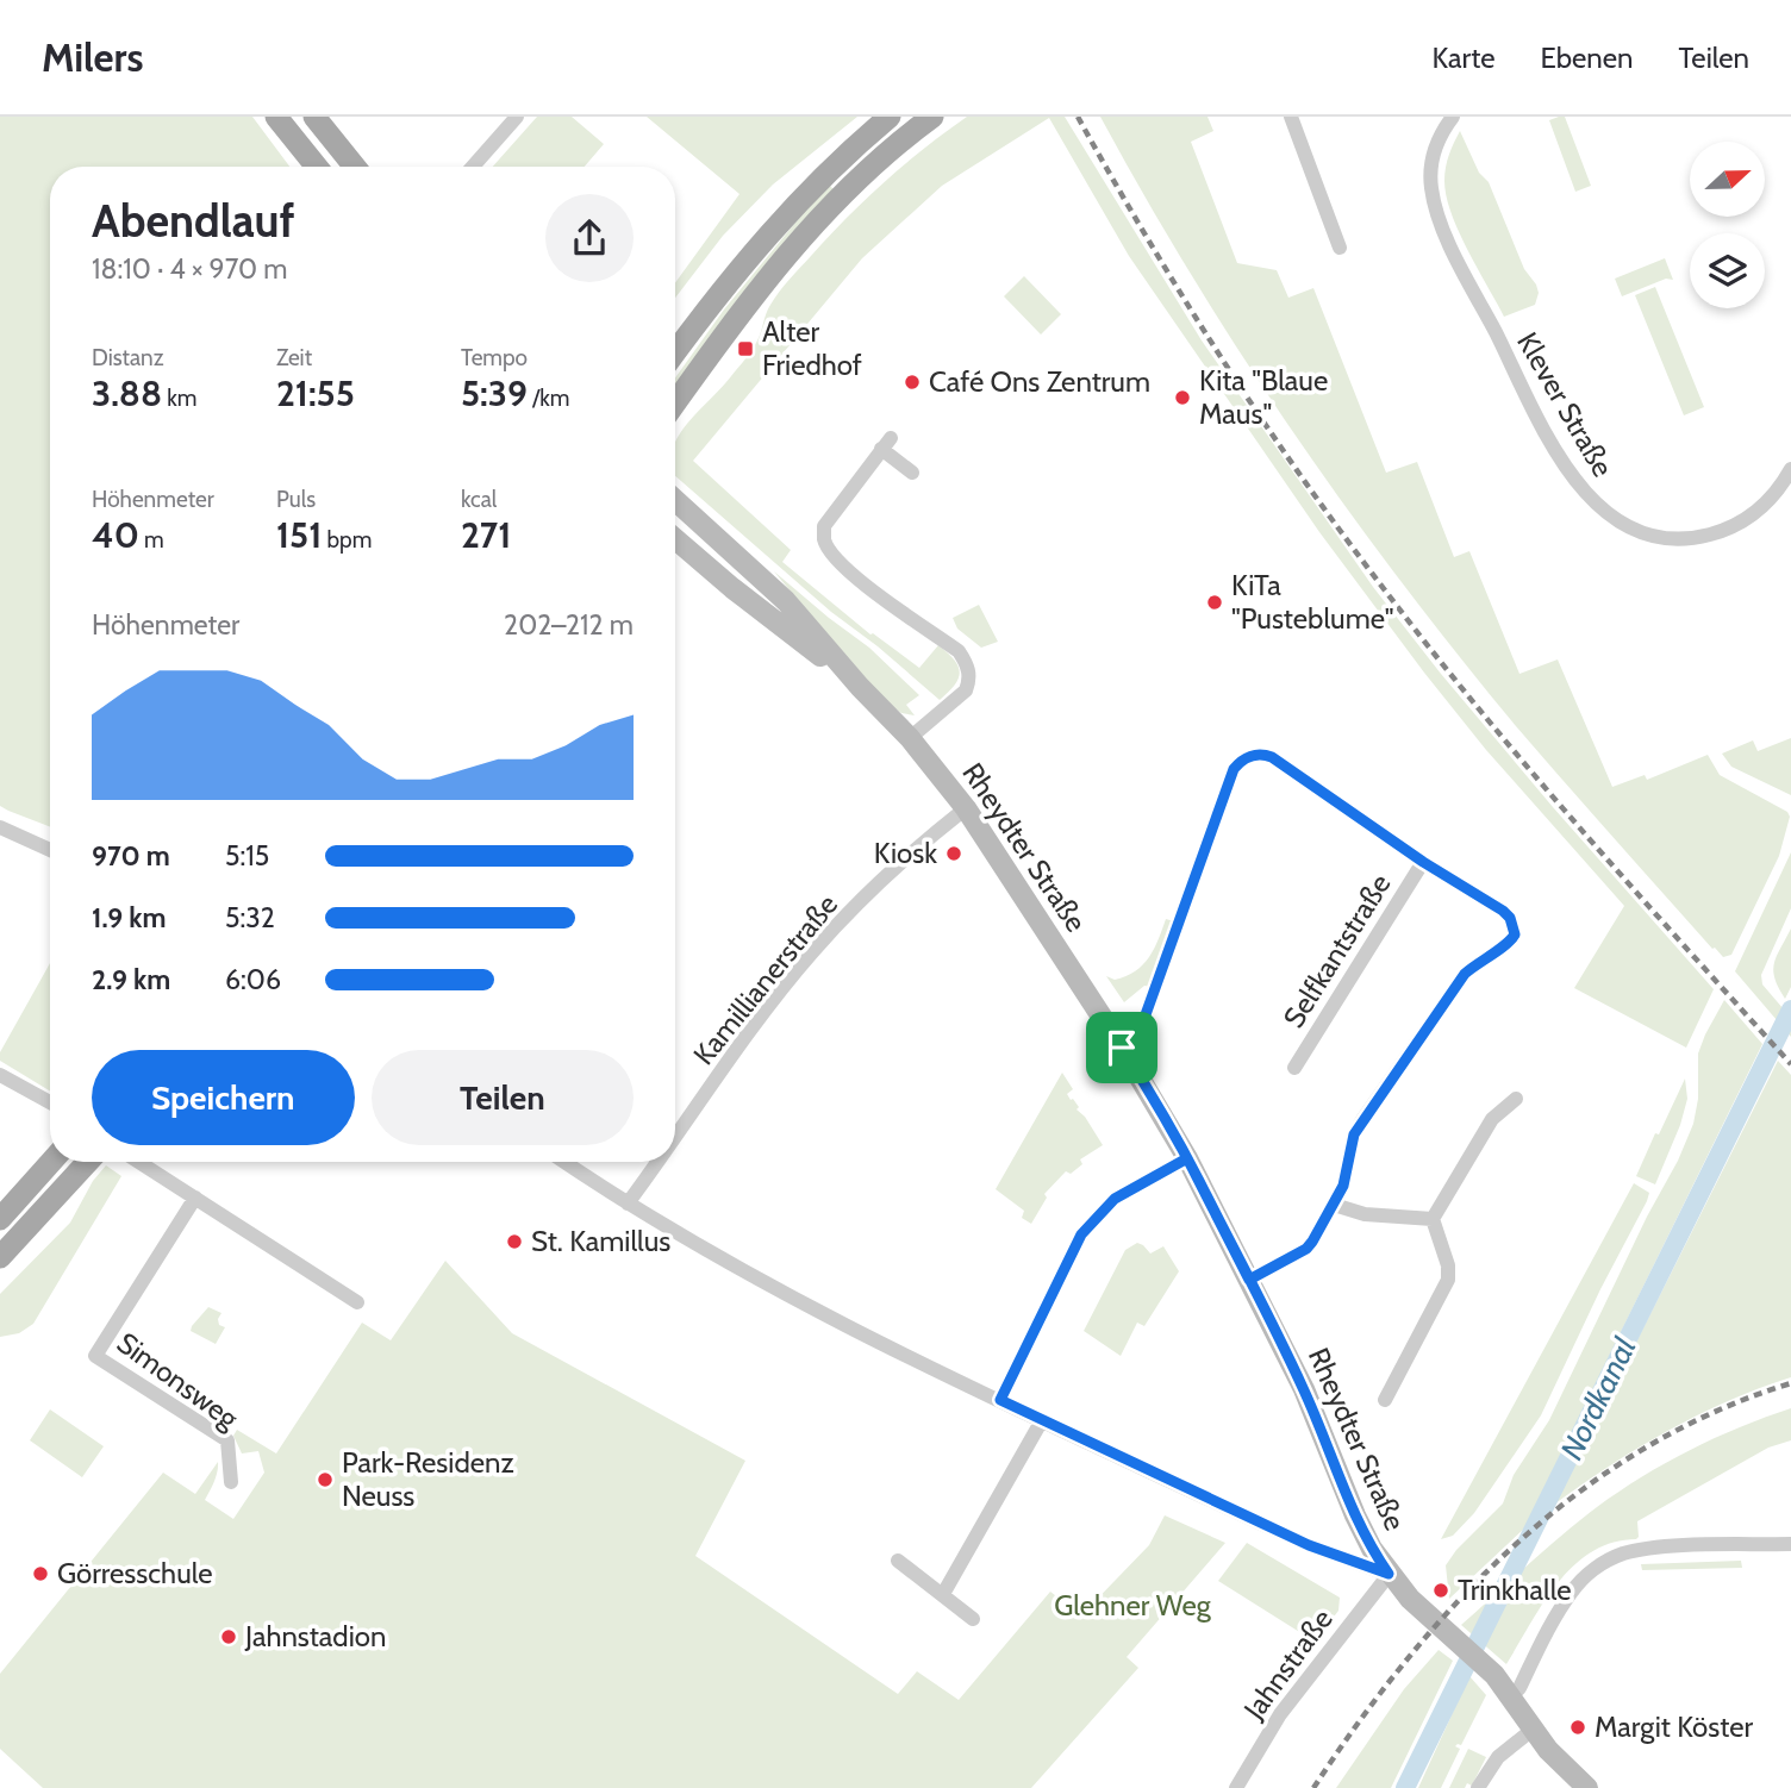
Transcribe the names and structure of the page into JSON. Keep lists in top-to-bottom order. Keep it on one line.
{"streets":{"main road":["Rheydter Straße"],"street":["Klever Straße","Selfkantstraße","Kamillianerstraße","Simonsweg","Jahnstraße"]},"crossings":[["Rheydter Straße","Selfkantstraße"],["Rheydter Straße","Kamillianerstraße"],["Rheydter Straße","Jahnstraße"]],"water":["Nordkanal"],"parks":["Glehner Weg"],"places":{"transit":["Alter Friedhof"],"other":["Café Ons Zentrum","Kita \"Blaue Maus\"","KiTa \"Pusteblume\"","Kiosk","St. Kamillus","Park-Residenz Neuss","Görresschule","Trinkhalle","Jahnstadion","Margit Köster"]},"north":"right","page":{"header":"Milers","nav":["Karte","Ebenen","Teilen"],"heading":["Abendlauf","18:10 · 4 × 970 m"],"stats":[["Distanz","3.88 km"],["Zeit","21:55"],["Tempo","5:39 /km"],["Höhenmeter","40 m"],["Puls","151 bpm"],["kcal","271"]],"chart":["Höhenmeter","202–212 m"],"list":[{"name":"970 m","note":"5:15"},{"name":"1.9 km","note":"5:32"},{"name":"2.9 km","note":"6:06"}],"buttons":["Speichern","Teilen"]}}
